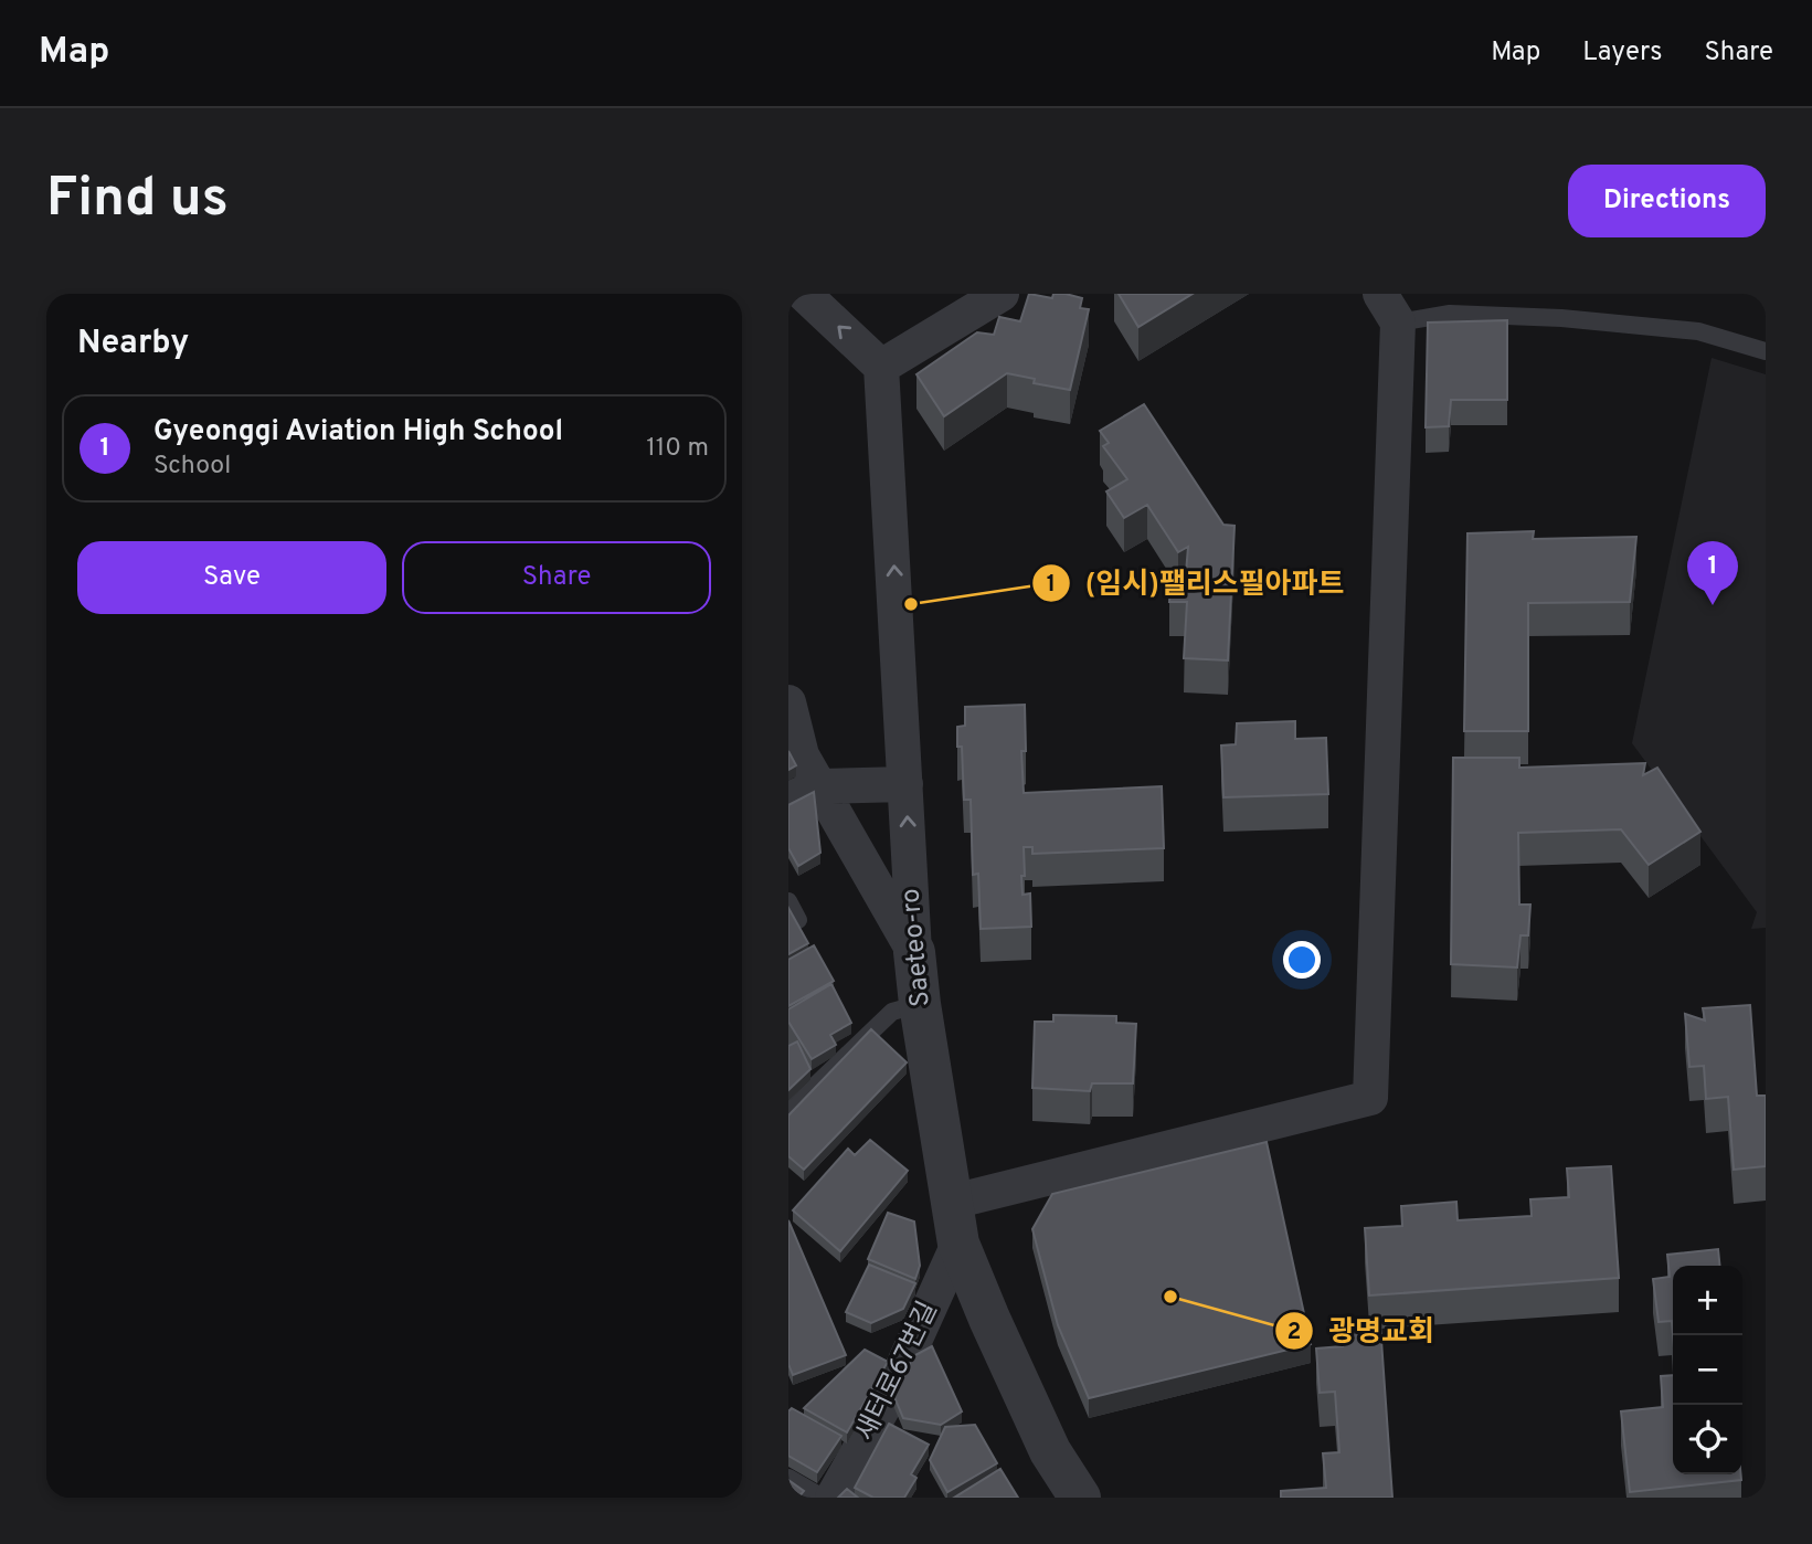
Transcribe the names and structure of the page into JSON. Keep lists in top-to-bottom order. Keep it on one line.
{"streets":{"street":["Saeteo-ro","새터로67번길"]},"crossings":[["Saeteo-ro","새터로67번길"]],"one_way":["Saeteo-ro"],"places":["(임시)팰리스필아파트","광명교회"],"page":{"header":"Map","nav":["Map","Layers","Share"],"buttons":["Directions",["Save","Share"]],"title":"Find us","heading":"Nearby","list":[{"mark":"1","name":"Gyeonggi Aviation High School","note":"School","value":"110 m"}],"pins":"1","map_buttons":["+","−"]}}
